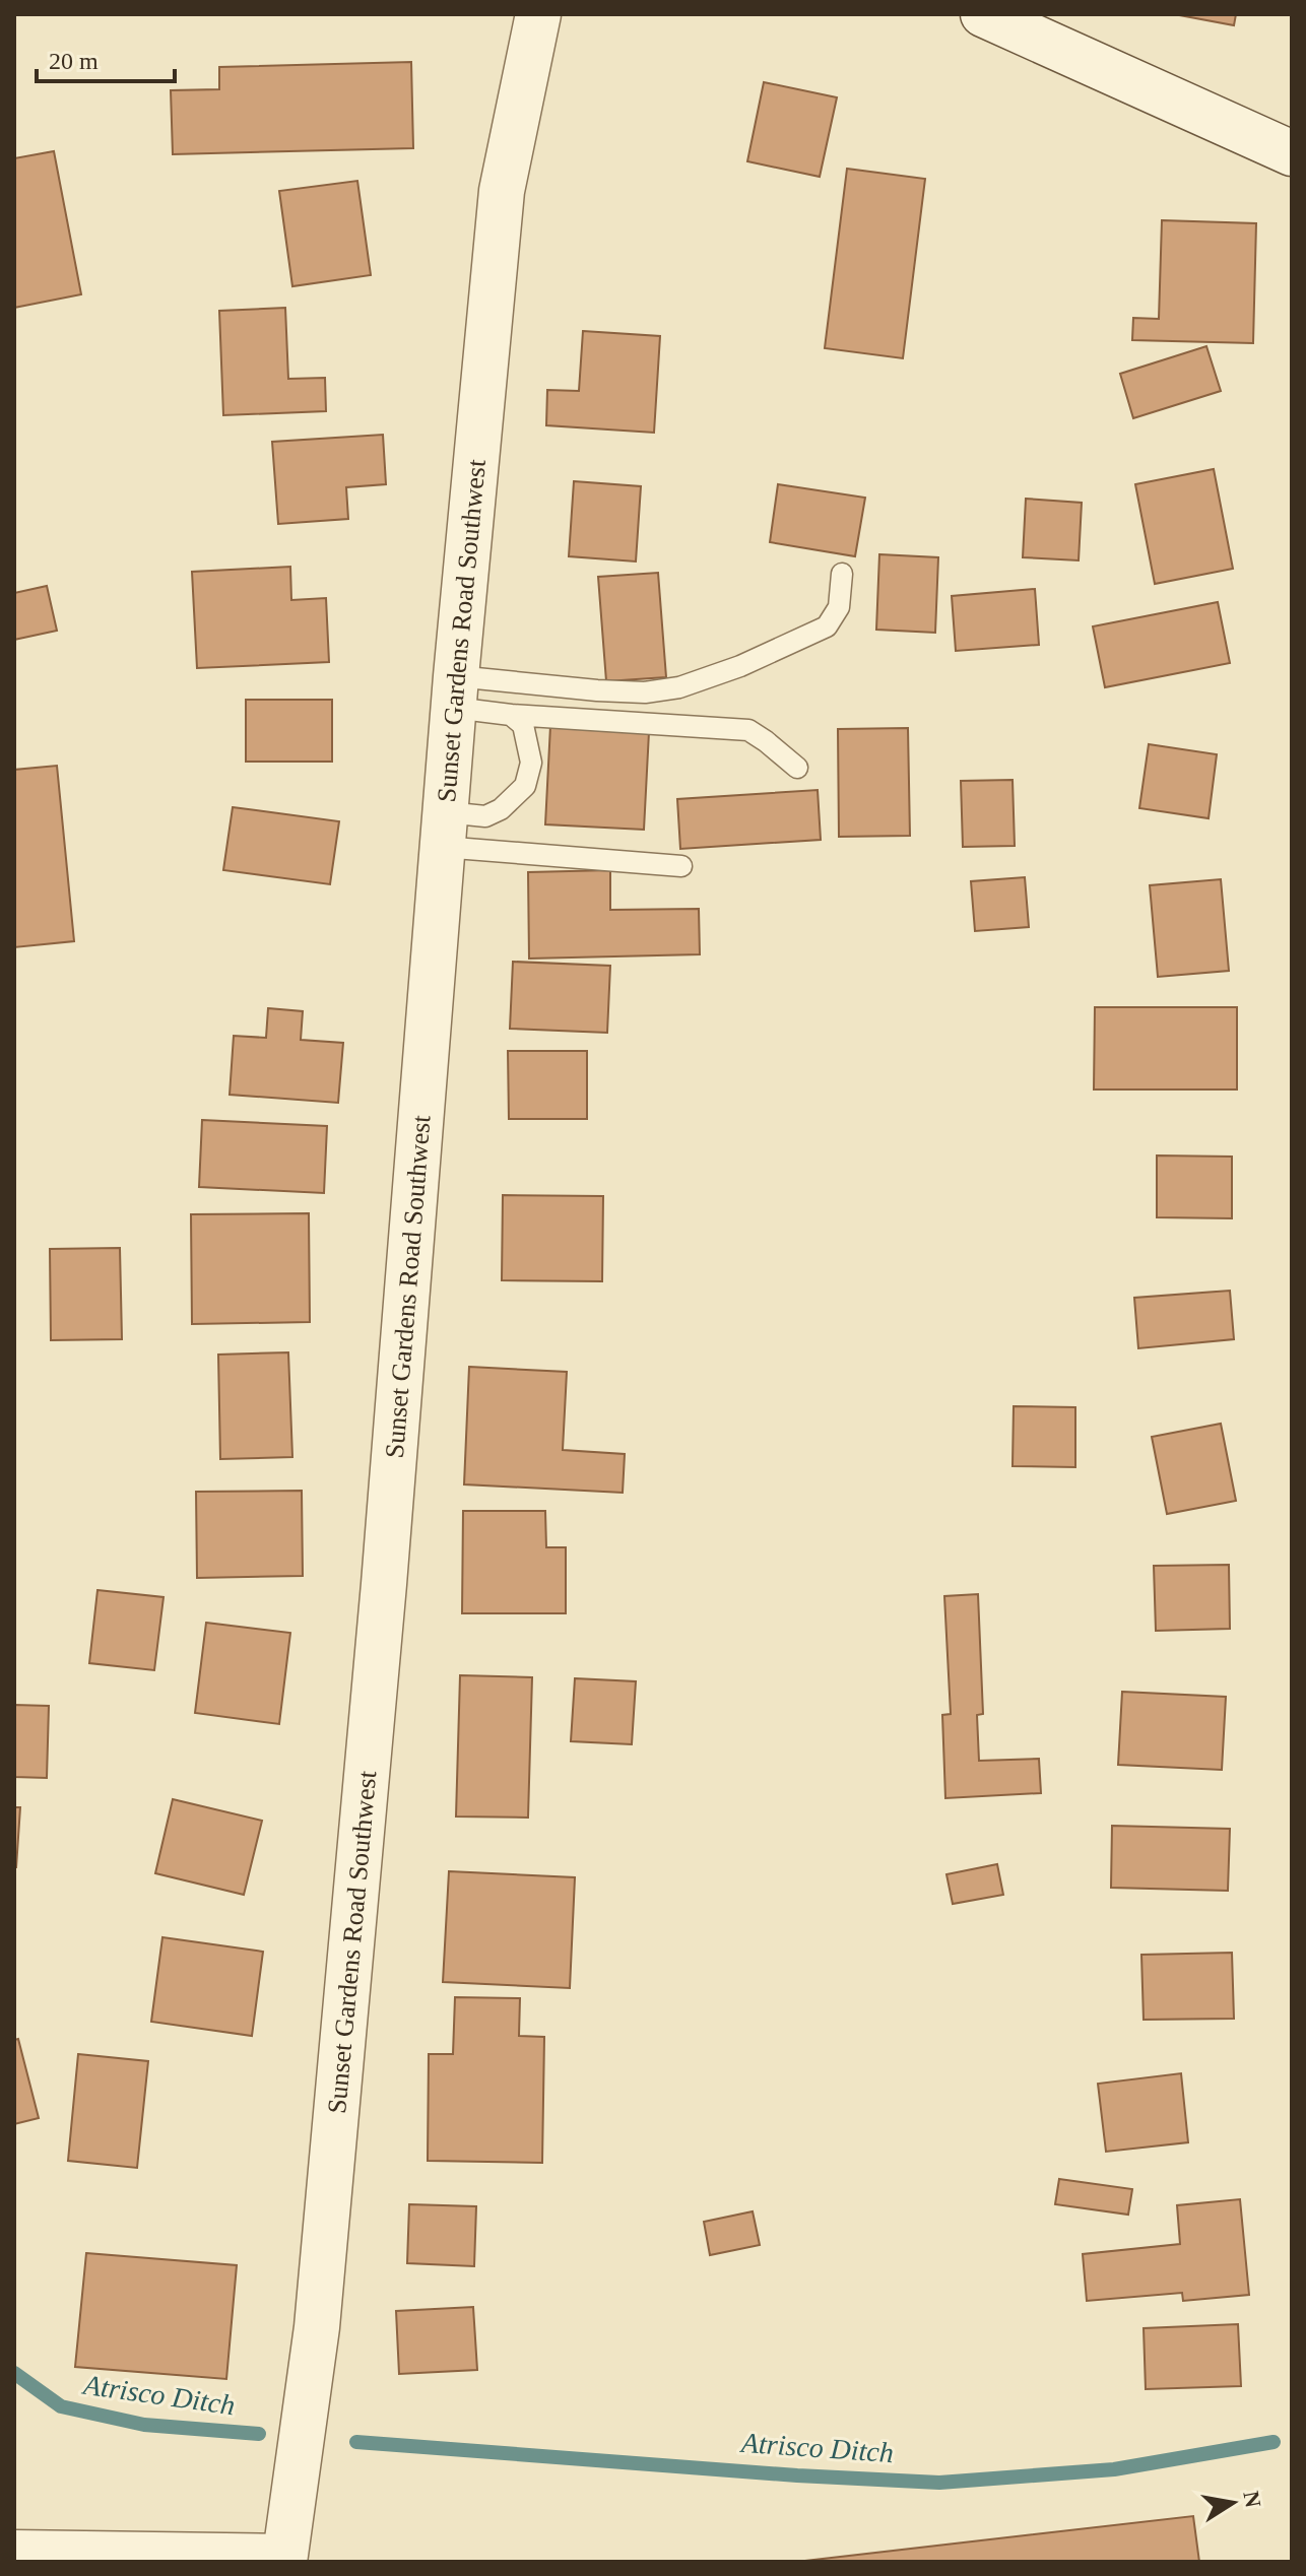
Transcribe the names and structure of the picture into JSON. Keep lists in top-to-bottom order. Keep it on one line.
{"streets":{"street":["Sunset Gardens Road Southwest"]},"water":["Atrisco Ditch"],"scale_bar":"20 m","north":"right"}
